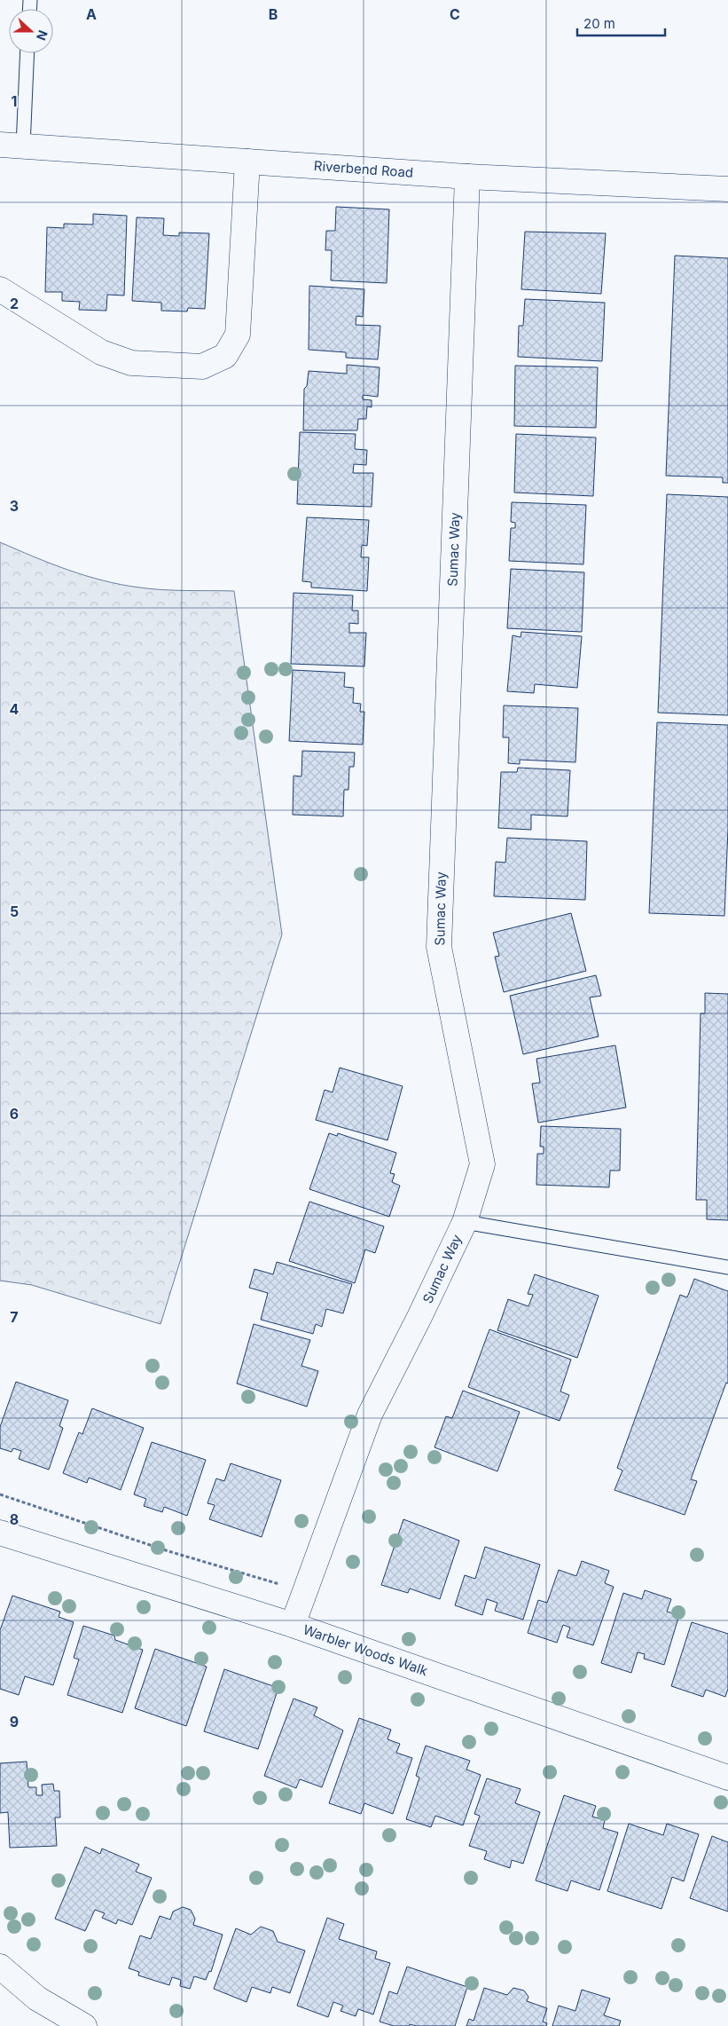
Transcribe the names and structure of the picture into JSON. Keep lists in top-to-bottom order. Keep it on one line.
{"streets":{"street":["Riverbend Road","Sumac Way","Warbler Woods Walk"]},"crossings":[["Riverbend Road","Sumac Way"],["Sumac Way","Warbler Woods Walk"]],"scale_bar":"20 m","north":"right","grid":{"columns":["A","B","C"],"rows":["1","2","3","4","5","6","7","8","9"]}}
